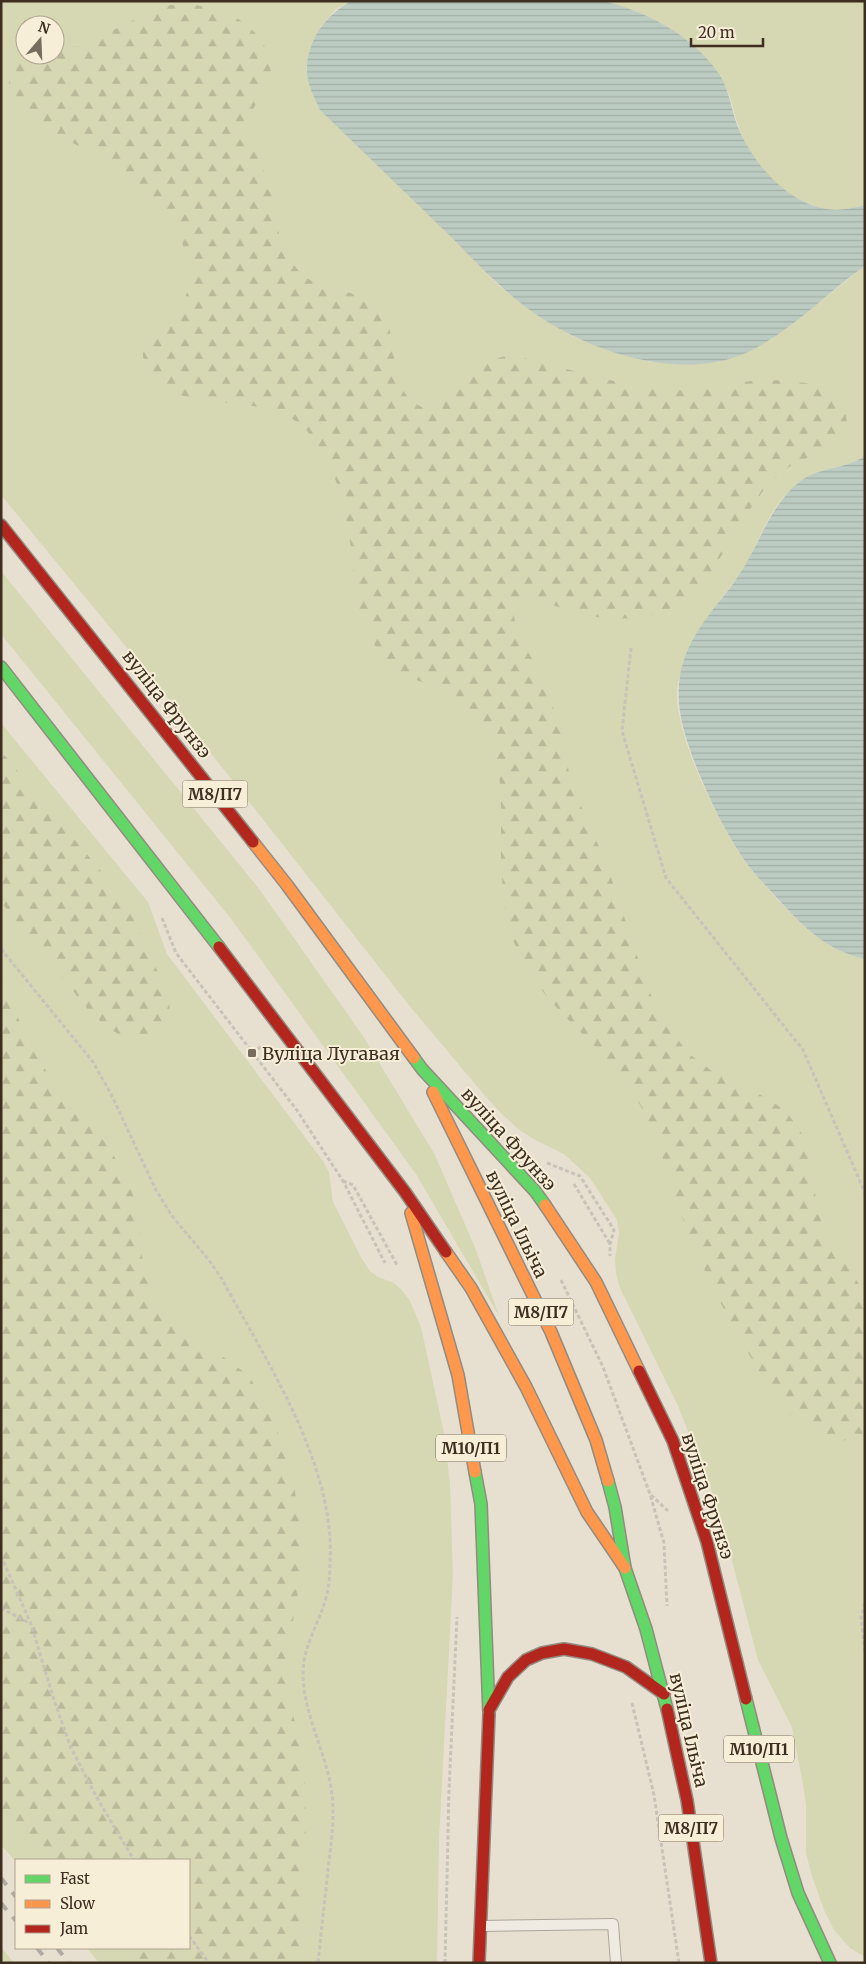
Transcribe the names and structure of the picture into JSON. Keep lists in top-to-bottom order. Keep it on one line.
{"streets":{"main road":["вуліца Фрунзэ","М8/П7","вуліца Ільіча","М10/П1"]},"crossings":[["вуліца Фрунзэ","вуліца Ільіча"],["М8/П7","вуліца Ільіча"],["М8/П7","М10/П1"],["вуліца Ільіча","М10/П1"]],"places":{"transit":["Вуліца Лугавая"]},"legend":["Fast","Slow","Jam"],"scale_bar":"20 m","north":"top"}
